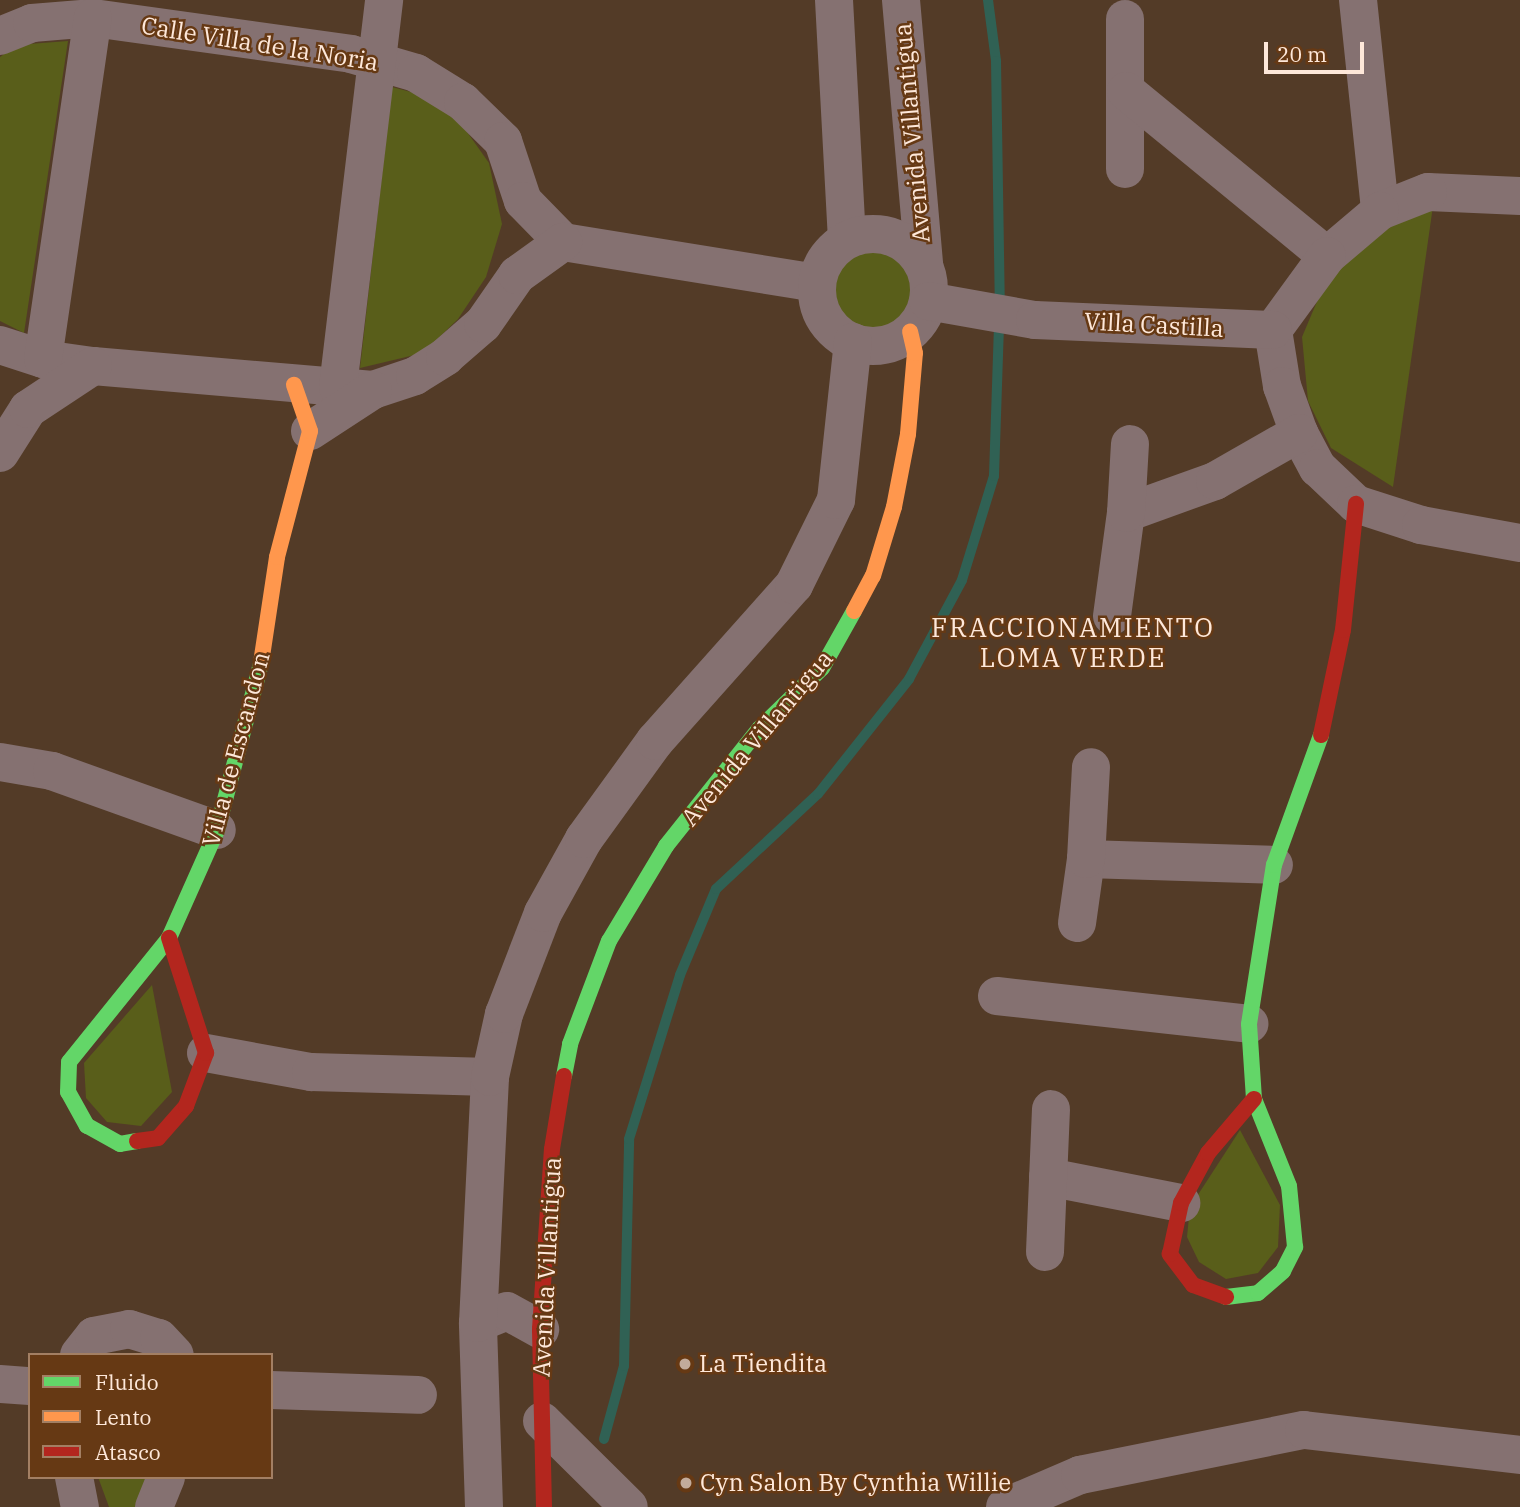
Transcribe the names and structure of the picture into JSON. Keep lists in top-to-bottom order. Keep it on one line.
{"streets":{"street":["Calle Villa de la Noria","Avenida Villantigua","Villa Castilla","Villa de Escandon"]},"crossings":[["Avenida Villantigua","Villa Castilla"]],"districts":["FRACCIONAMIENTO LOMA VERDE"],"places":["La Tiendita","Cyn Salon By Cynthia Willie"],"legend":["Fluido","Lento","Atasco"],"scale_bar":"20 m"}
